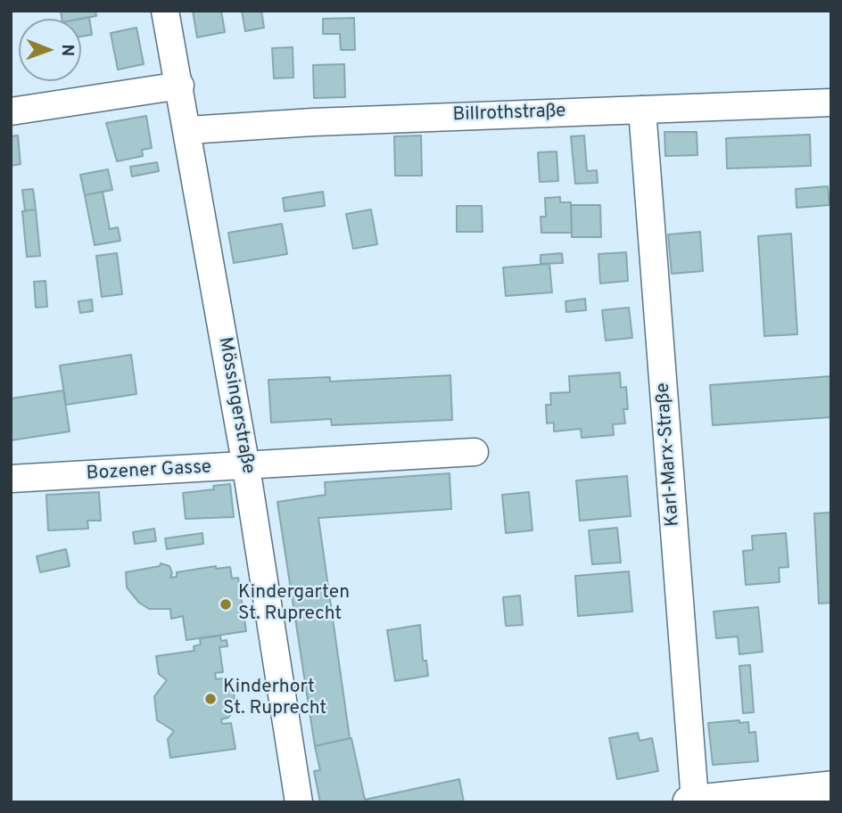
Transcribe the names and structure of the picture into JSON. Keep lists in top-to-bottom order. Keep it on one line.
{"streets":{"street":["Billrothstraße","Mössingerstraße","Karl-Marx-Straße","Bozener Gasse"]},"crossings":[["Billrothstraße","Mössingerstraße"],["Billrothstraße","Karl-Marx-Straße"],["Mössingerstraße","Bozener Gasse"]],"places":["Kindergarten St. Ruprecht","Kinderhort St. Ruprecht"],"north":"right"}
